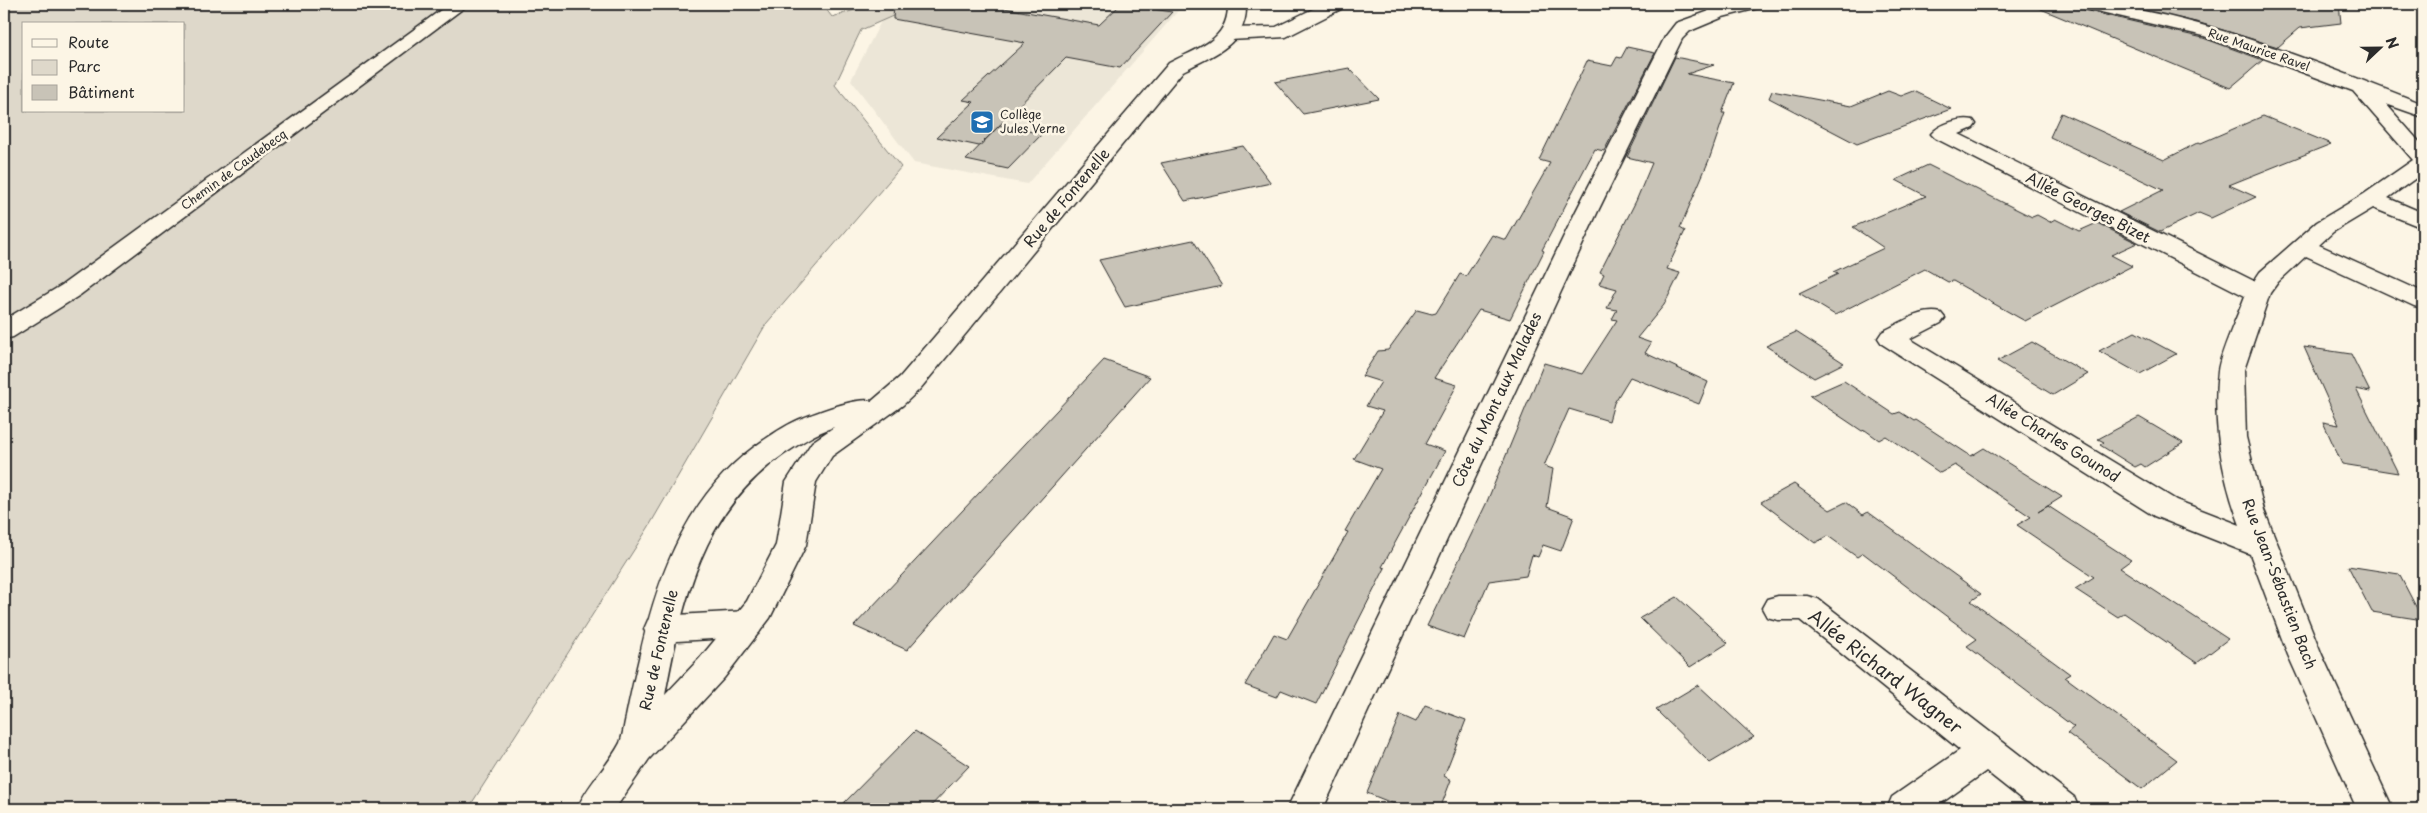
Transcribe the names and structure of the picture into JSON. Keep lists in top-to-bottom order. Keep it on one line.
{"streets":{"street":["Rue Maurice Ravel","Chemin de Caudebecq","Rue de Fontenelle","Allée Georges Bizet","Côte du Mont aux Malades","Allée Charles Gounod","Rue Jean-Sébastien Bach","Allée Richard Wagner"]},"crossings":[["Allée Georges Bizet","Rue Jean-Sébastien Bach"],["Allée Charles Gounod","Rue Jean-Sébastien Bach"]],"places":{"school or university":["Collège Jules Verne"]},"legend":["Route","Parc","Bâtiment"],"north":"right"}
